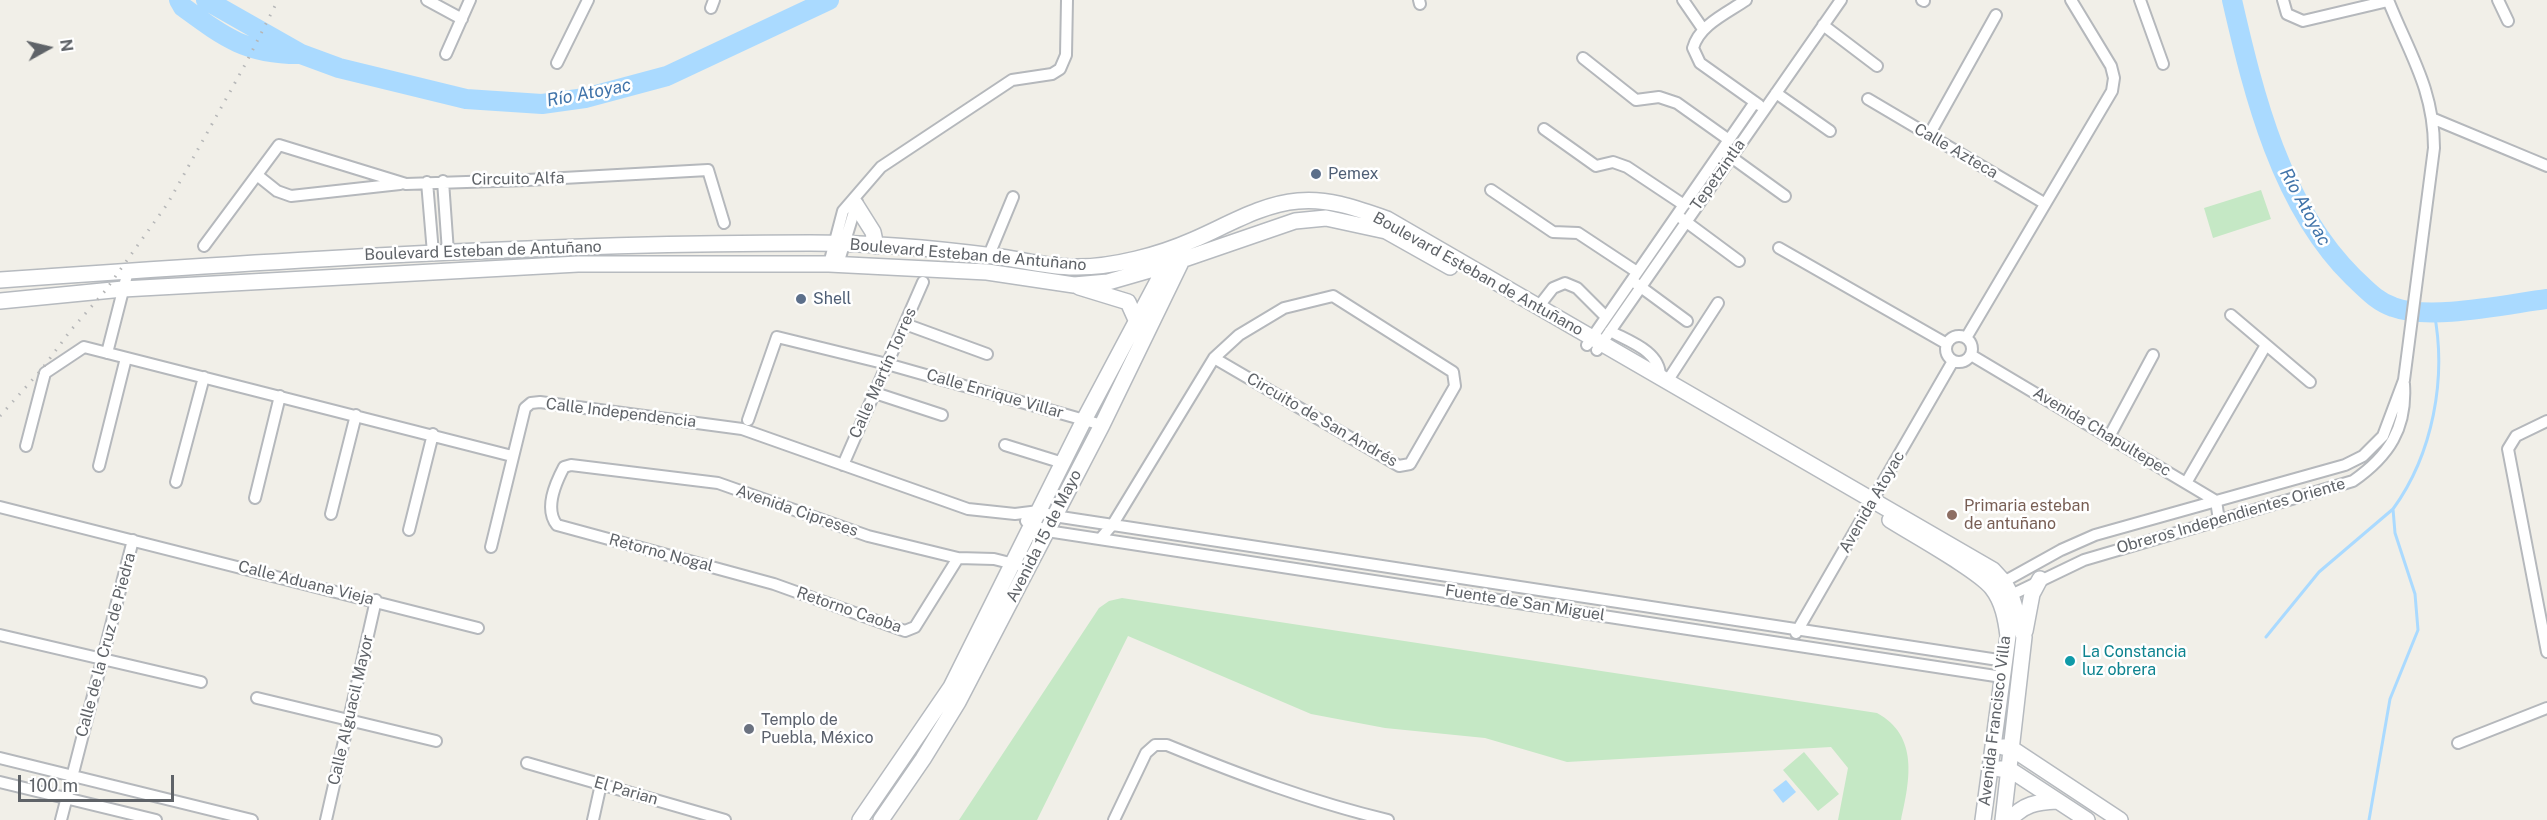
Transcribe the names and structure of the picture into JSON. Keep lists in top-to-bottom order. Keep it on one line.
{"streets":{"main road":["Boulevard Esteban de Antuñano","Avenida 15 de Mayo","Avenida Francisco Villa"],"street":["Calle Azteca","Tepetzintla","Circuito Alfa","Calle Martín Torres","Calle Enrique Villar","Calle Independencia","Circuito de San Andrés","Avenida Chapultepec","Avenida Atoyac","Avenida Cipreses","Obreros Independientes Oriente","Retorno Nogal","Calle Aduana Vieja","Fuente de San Miguel","Retorno Caoba","Calle de la Cruz de Piedra","Calle Alguacil Mayor","El Parian"]},"crossings":[["Tepetzintla","Boulevard Esteban de Antuñano"],["Boulevard Esteban de Antuñano","Avenida Atoyac"],["Boulevard Esteban de Antuñano","Obreros Independientes Oriente"],["Boulevard Esteban de Antuñano","Avenida 15 de Mayo"],["Boulevard Esteban de Antuñano","Avenida Francisco Villa"],["Calle Martín Torres","Calle Enrique Villar"],["Calle Martín Torres","Calle Independencia"],["Calle Enrique Villar","Avenida 15 de Mayo"],["Calle Independencia","Avenida 15 de Mayo"],["Calle Independencia","Fuente de San Miguel"],["Circuito de San Andrés","Fuente de San Miguel"],["Avenida Chapultepec","Avenida Atoyac"],["Avenida Chapultepec","Obreros Independientes Oriente"],["Avenida Atoyac","Fuente de San Miguel"],["Avenida Cipreses","Avenida 15 de Mayo"],["Avenida Cipreses","Retorno Nogal"],["Avenida Cipreses","Retorno Caoba"],["Obreros Independientes Oriente","Avenida Francisco Villa"],["Avenida 15 de Mayo","Fuente de San Miguel"],["Retorno Nogal","Retorno Caoba"],["Calle Aduana Vieja","Calle de la Cruz de Piedra"],["Calle Aduana Vieja","Calle Alguacil Mayor"],["Fuente de San Miguel","Avenida Francisco Villa"]],"water":["Río Atoyac"],"places":["Pemex","Shell","Primaria esteban de antuñano","La Constancia luz obrera","Templo de Puebla, México"],"scale_bar":"100 m","north":"right"}
